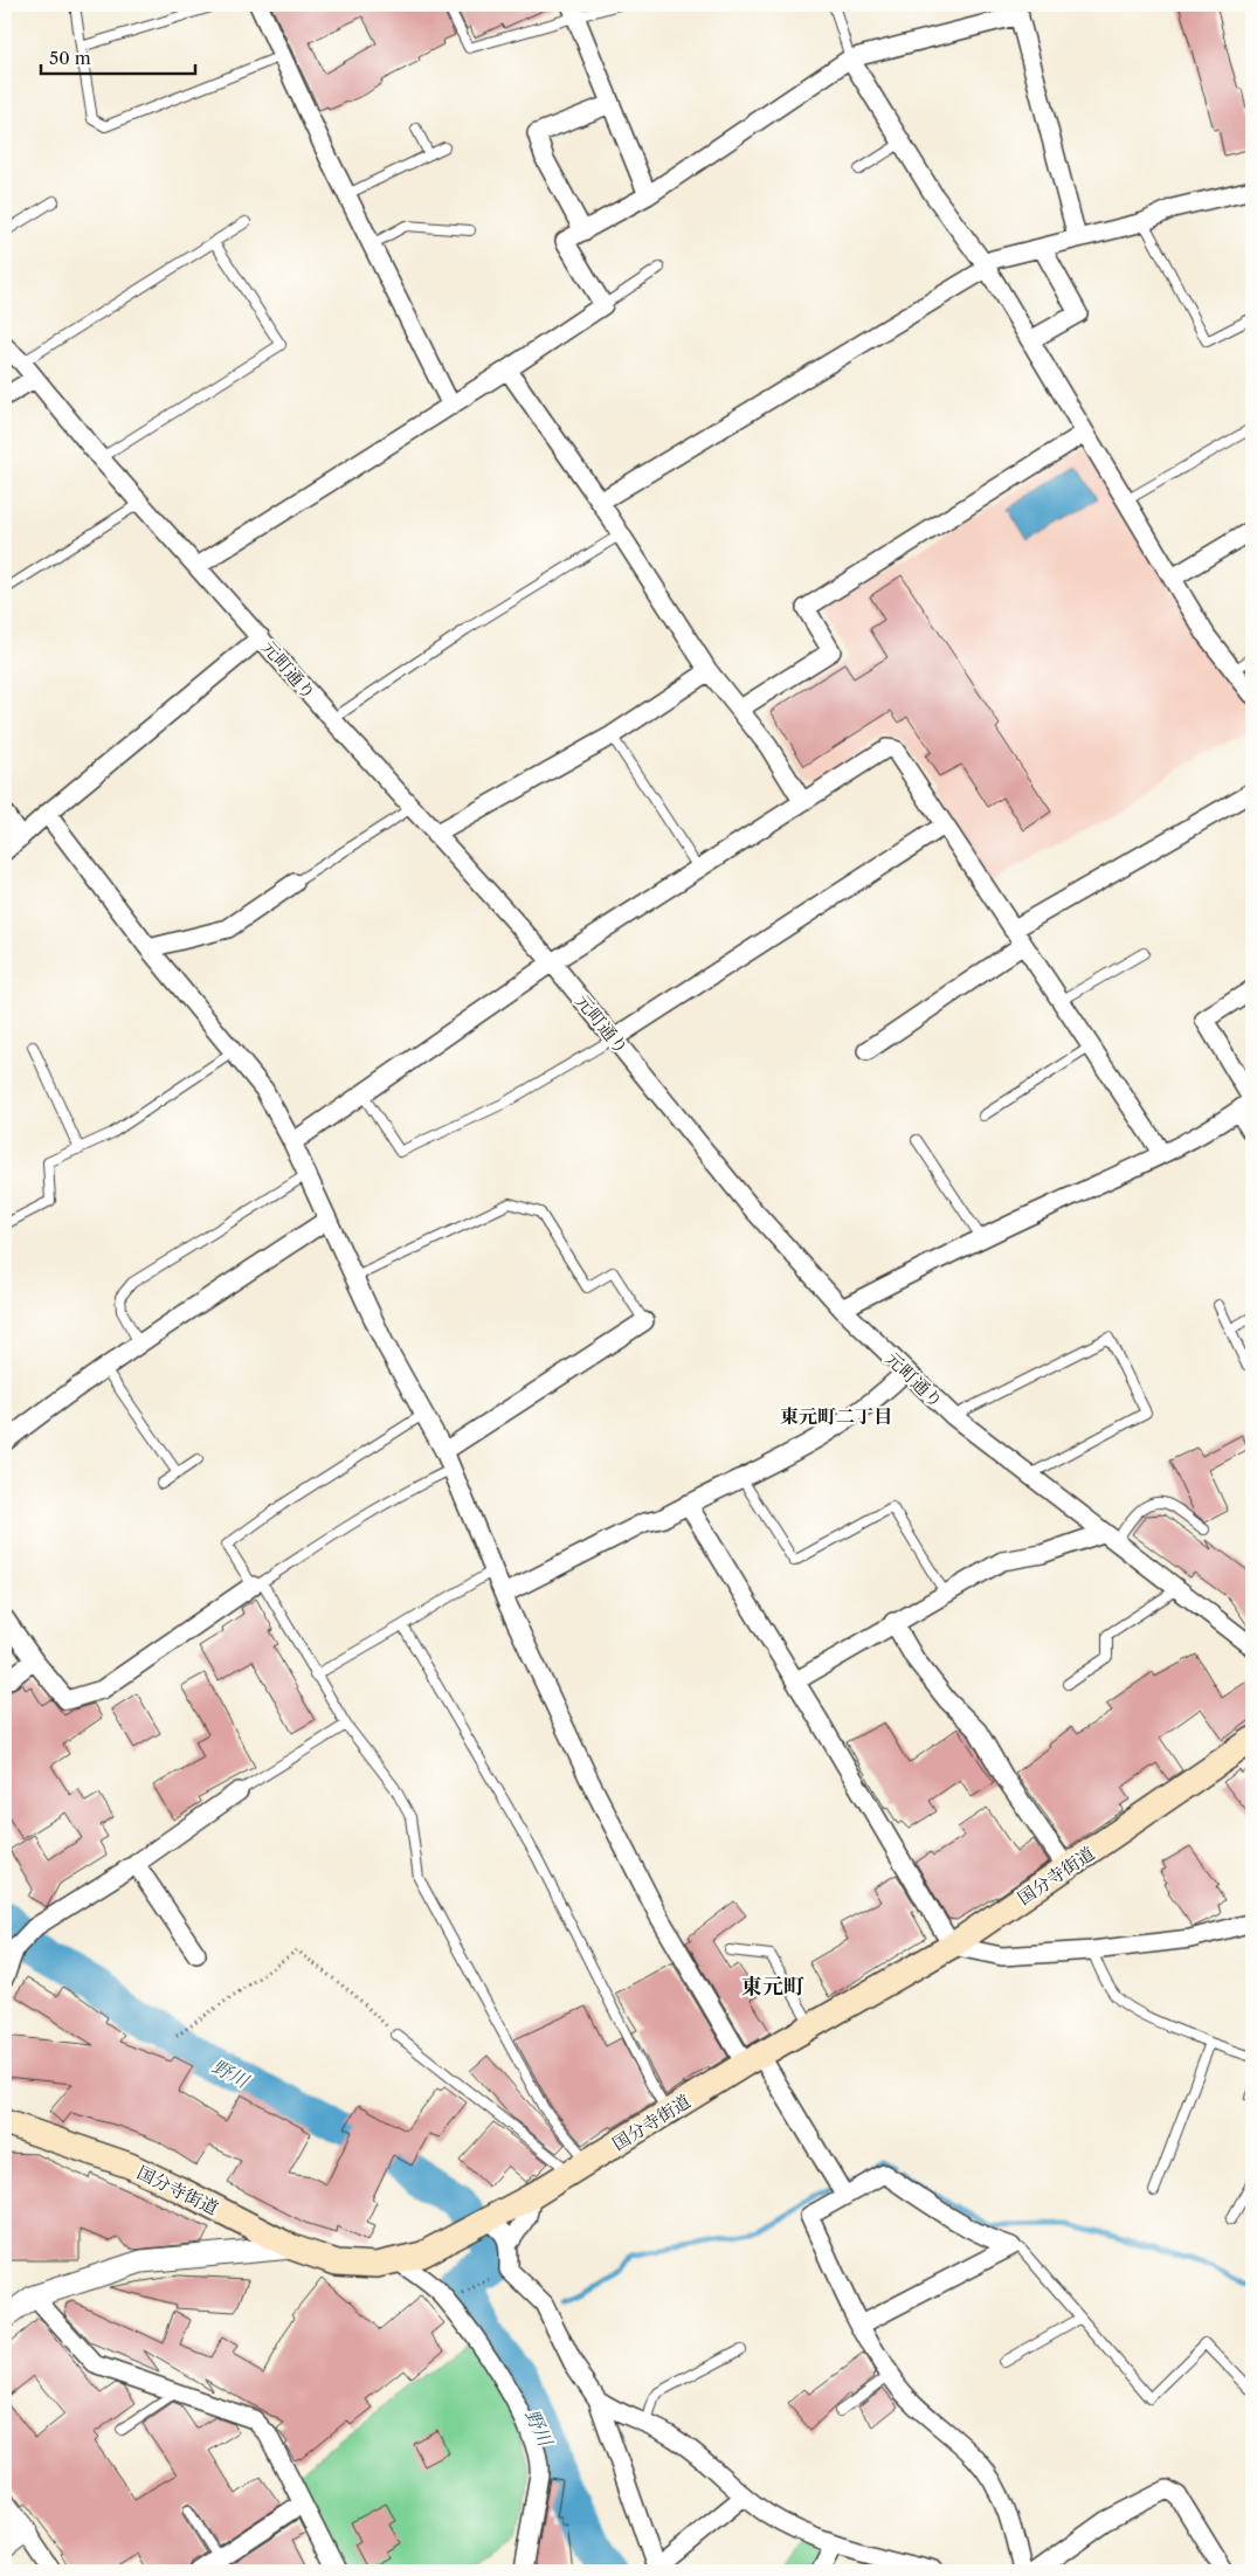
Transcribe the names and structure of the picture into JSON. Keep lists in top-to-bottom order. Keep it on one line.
{"streets":{"main road":["国分寺街道"],"street":["元町通り"]},"districts":["東元町二丁目","東元町"],"water":["野川"],"scale_bar":"50 m"}
